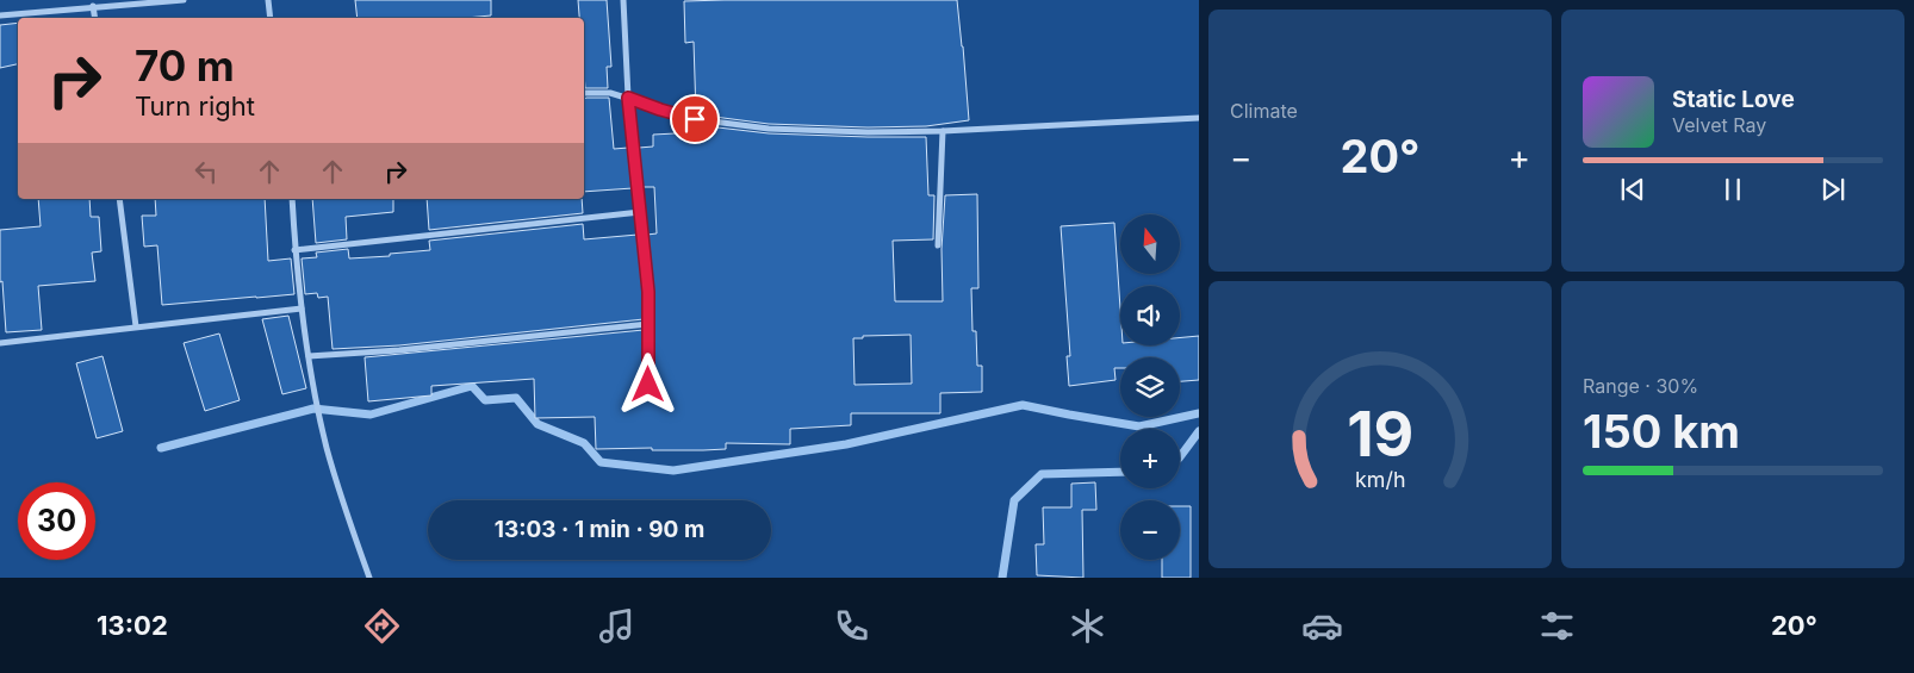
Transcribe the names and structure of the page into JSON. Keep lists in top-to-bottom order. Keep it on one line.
{"north":"top","page":{"tile":["Climate",["Range · 30%","150 km"]],"turn":["70 m","Turn right"],"song":["Static Love","Velvet Ray"],"heat":["−","20°","+"],"map_buttons":["+","−"],"limit":"30","trip":"13:03 · 1 min · 90 m","tabs":["13:02","20°"],"gauge":["19","km/h"]}}
